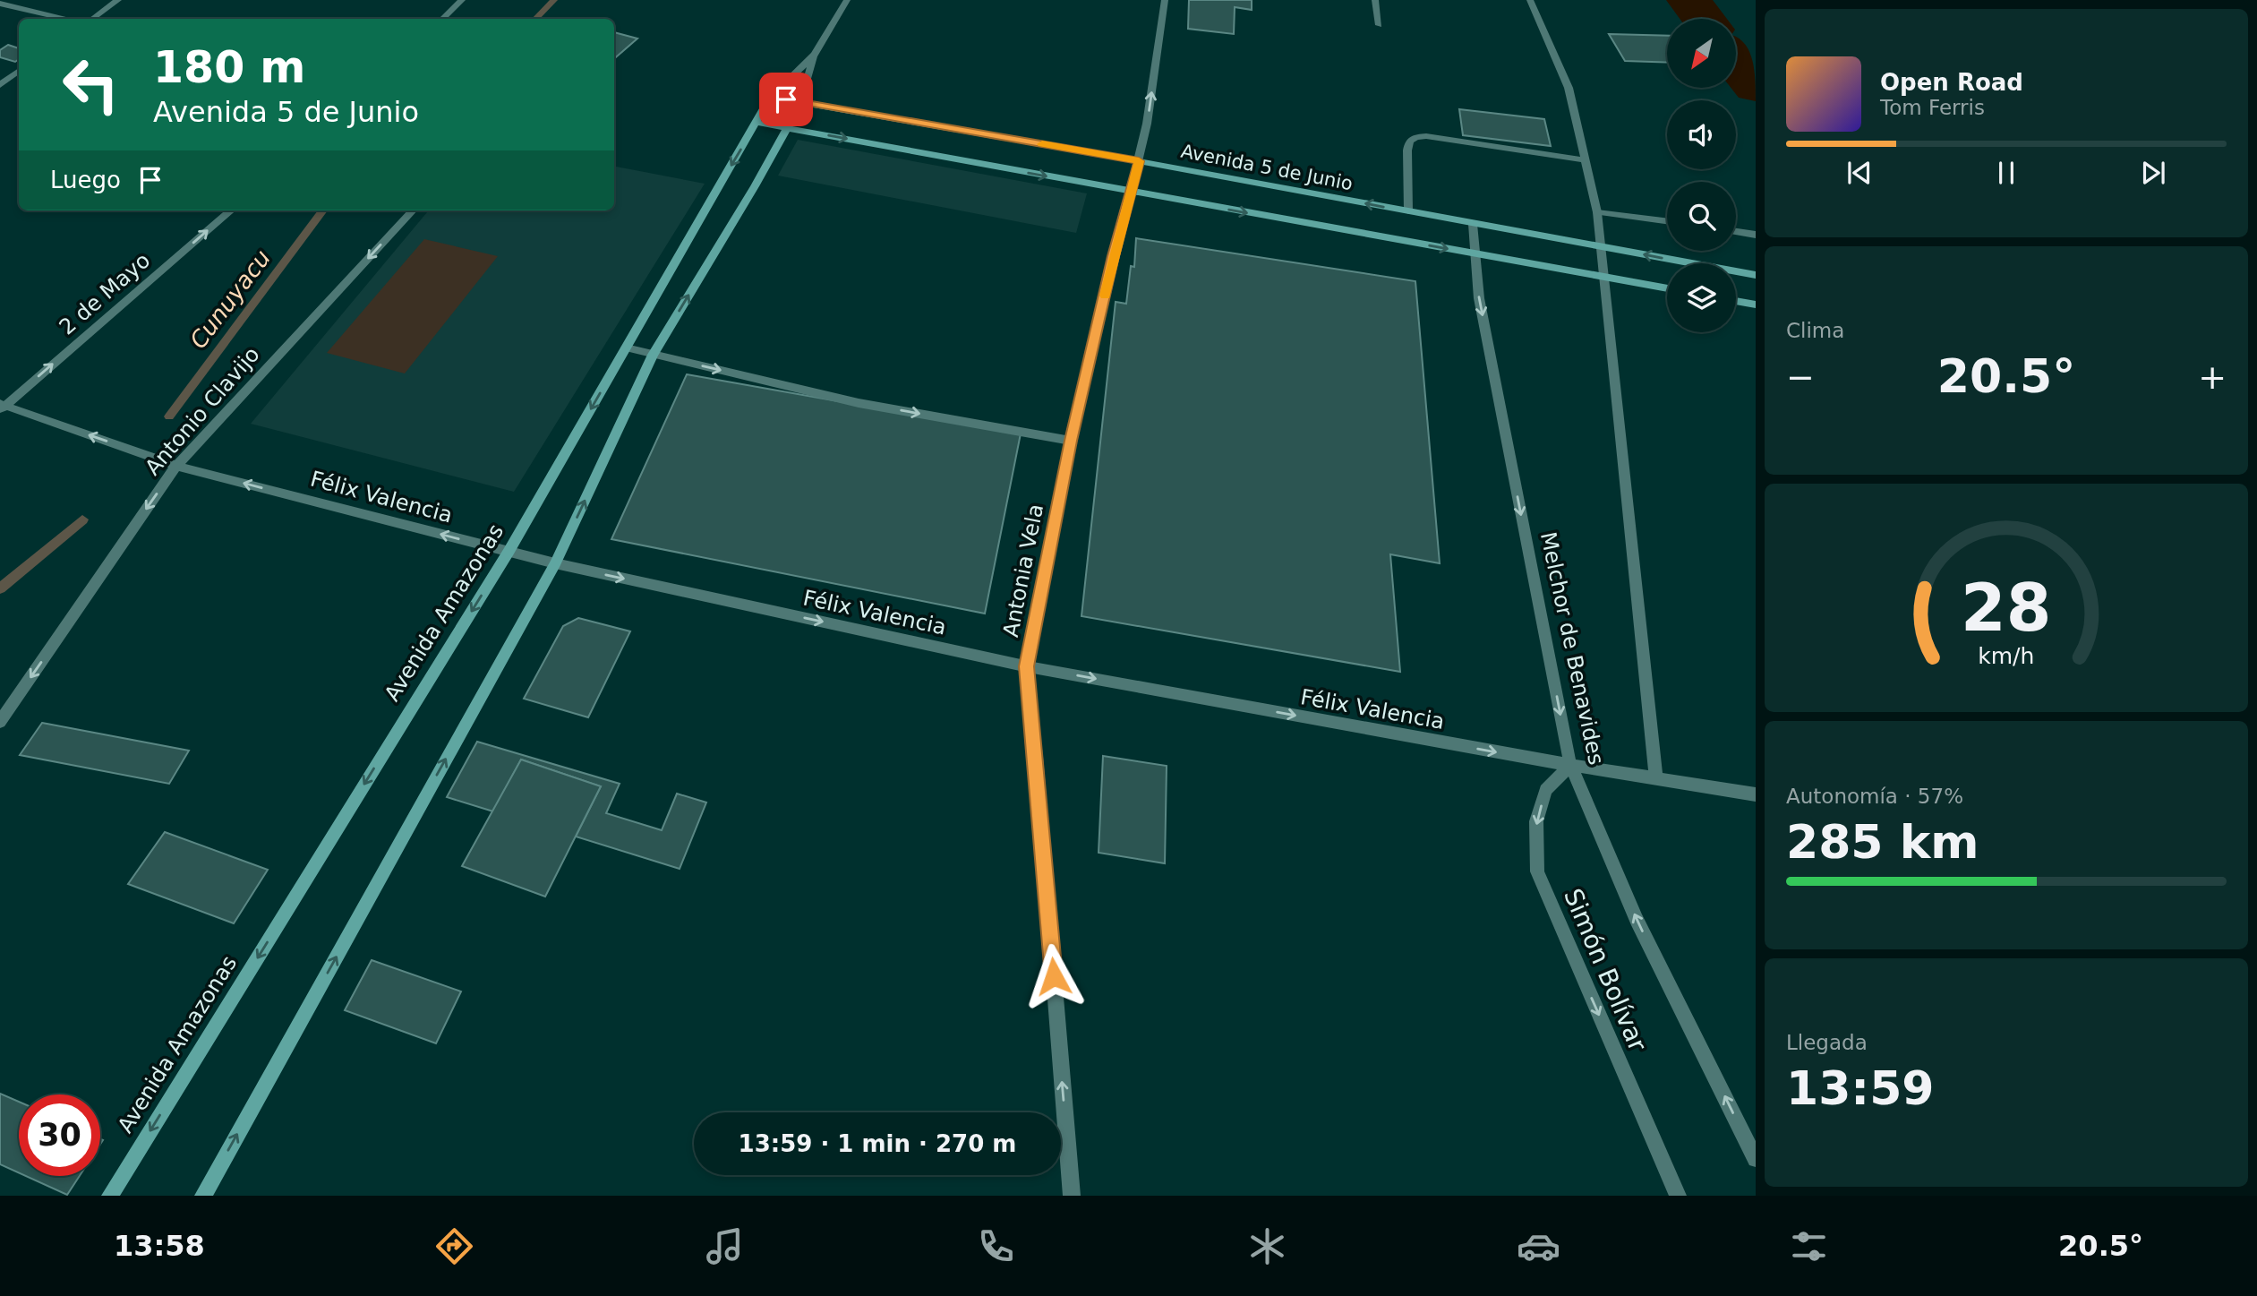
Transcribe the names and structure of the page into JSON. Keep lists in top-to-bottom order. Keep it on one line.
{"streets":{"main road":["Avenida 5 de Junio","Avenida Amazonas"],"street":["2 de Mayo","Antonio Clavijo","Félix Valencia","Antonia Vela","Melchor de Benavides","Simón Bolívar"]},"crossings":[["Avenida 5 de Junio","Antonia Vela"],["Avenida 5 de Junio","Avenida Amazonas"],["Avenida 5 de Junio","Melchor de Benavides"],["2 de Mayo","Félix Valencia"],["Antonio Clavijo","Félix Valencia"],["Félix Valencia","Antonia Vela"],["Félix Valencia","Avenida Amazonas"],["Félix Valencia","Melchor de Benavides"],["Félix Valencia","Simón Bolívar"],["Melchor de Benavides","Simón Bolívar"]],"one_way":["2 de Mayo","Antonio Clavijo","Antonia Vela","Simón Bolívar"],"water":["Cunuyacu"],"north":"bottom left","page":{"turn":["180 m","Avenida 5 de Junio"],"song":["Open Road","Tom Ferris"],"then":"Luego","tile":["Clima",["Autonomía · 57%","285 km"],["Llegada","13:59"]],"heat":["−","20.5°","+"],"limit":"30","trip":"13:59 · 1 min · 270 m","tabs":["13:58","20.5°"],"gauge":["28","km/h"]}}
